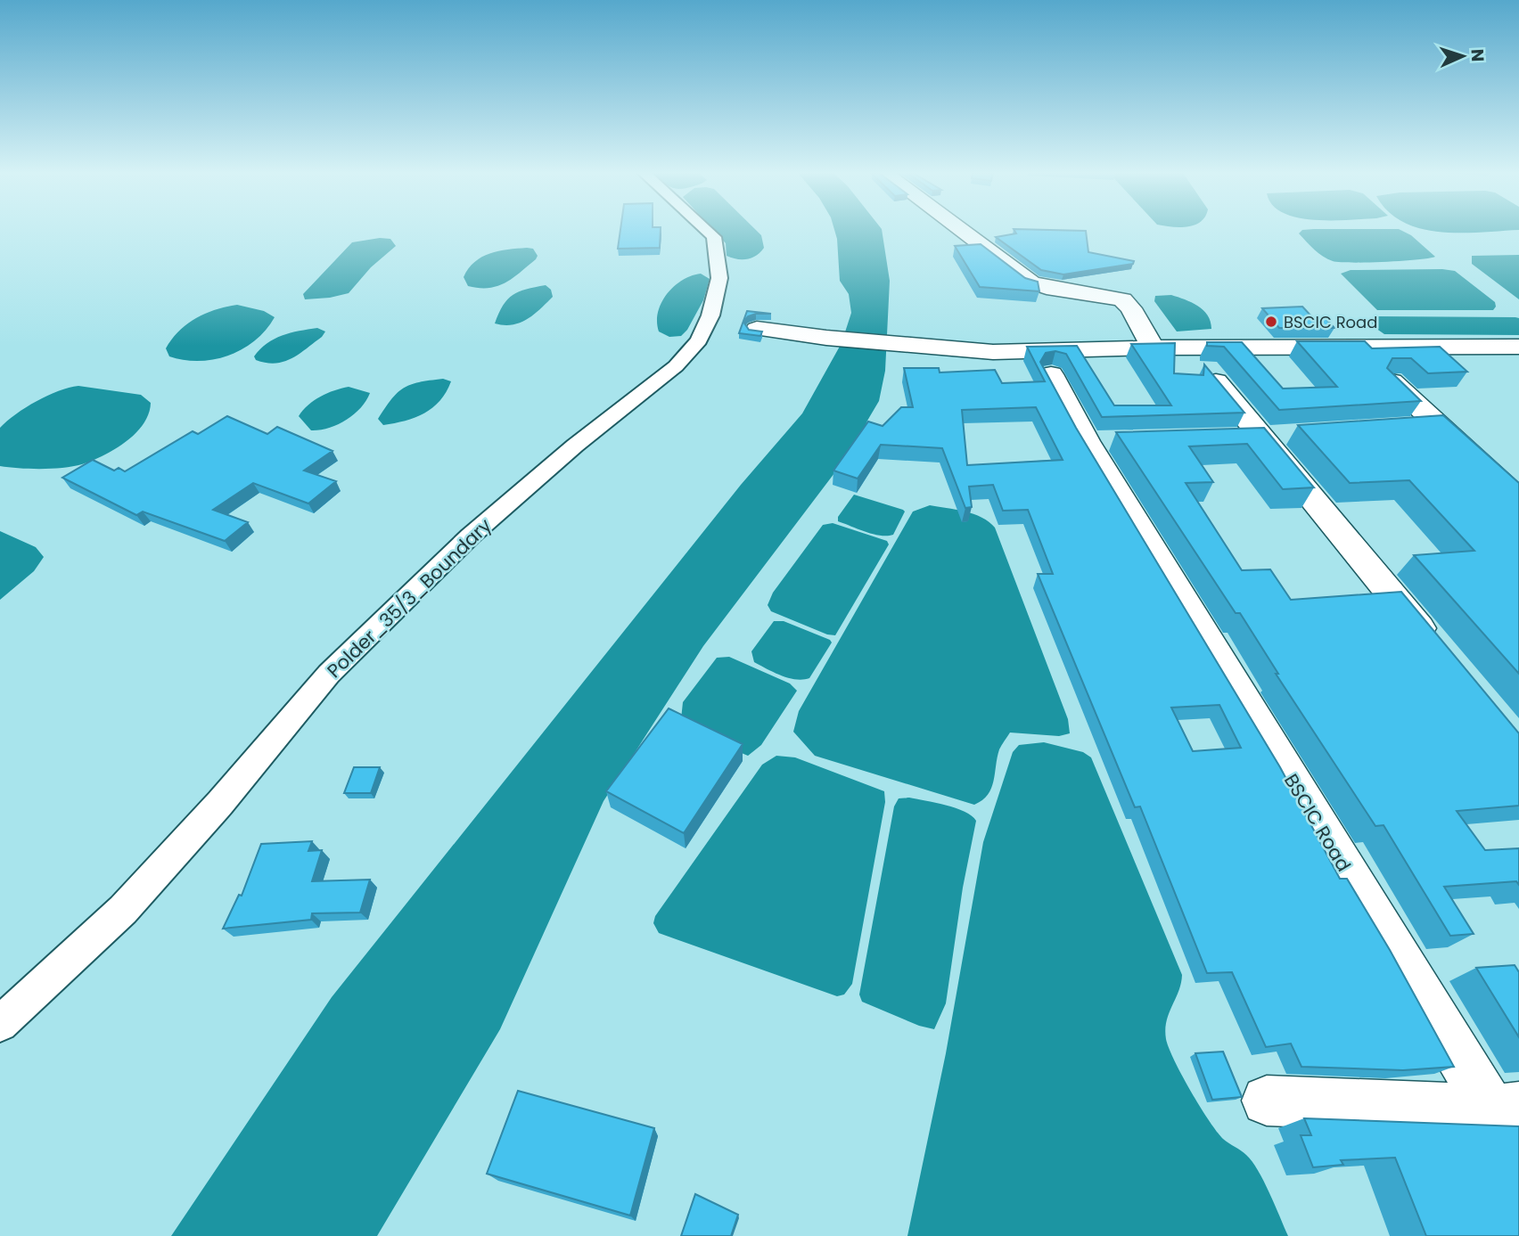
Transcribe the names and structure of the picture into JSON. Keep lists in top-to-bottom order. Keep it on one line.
{"streets":{"street":["Polder_35/3_Boundary","BSCIC Road"]},"places":["BSCIC Road"],"north":"right"}
